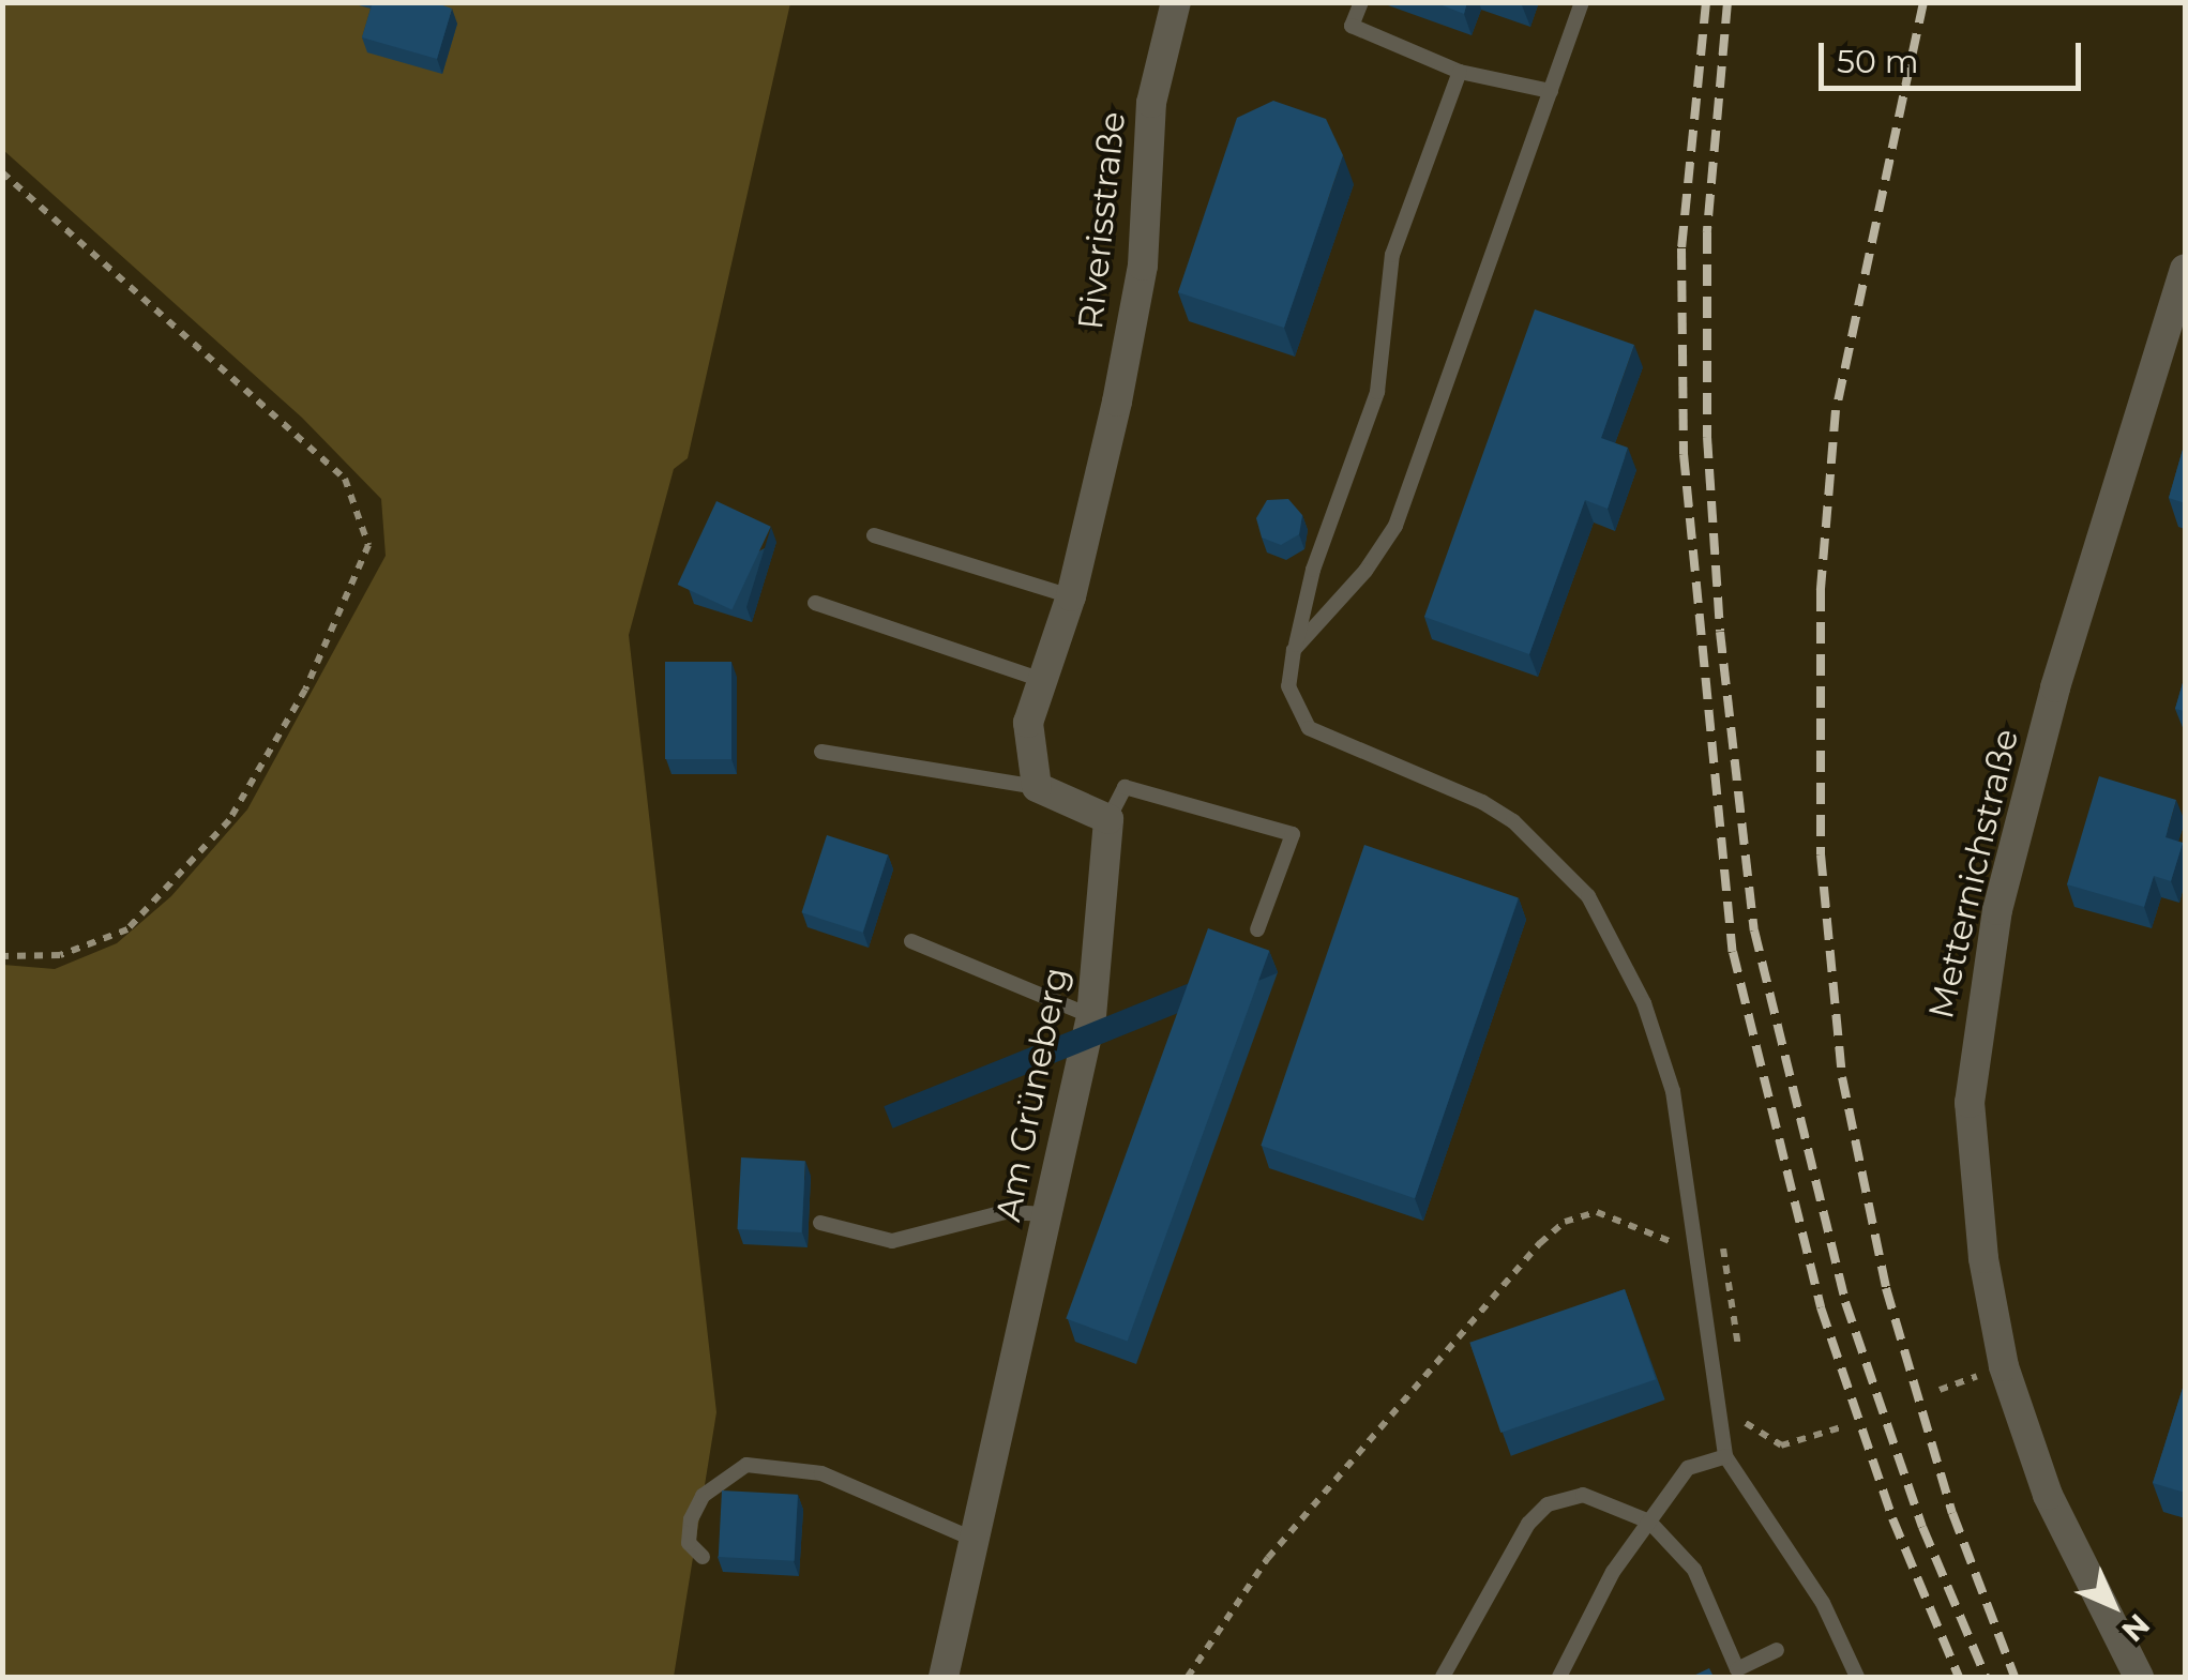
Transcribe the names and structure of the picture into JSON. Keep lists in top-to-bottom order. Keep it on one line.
{"streets":{"street":["Riverisstraße","Metternichstraße","Am Grüneberg"]},"scale_bar":"50 m","north":"bottom right"}
